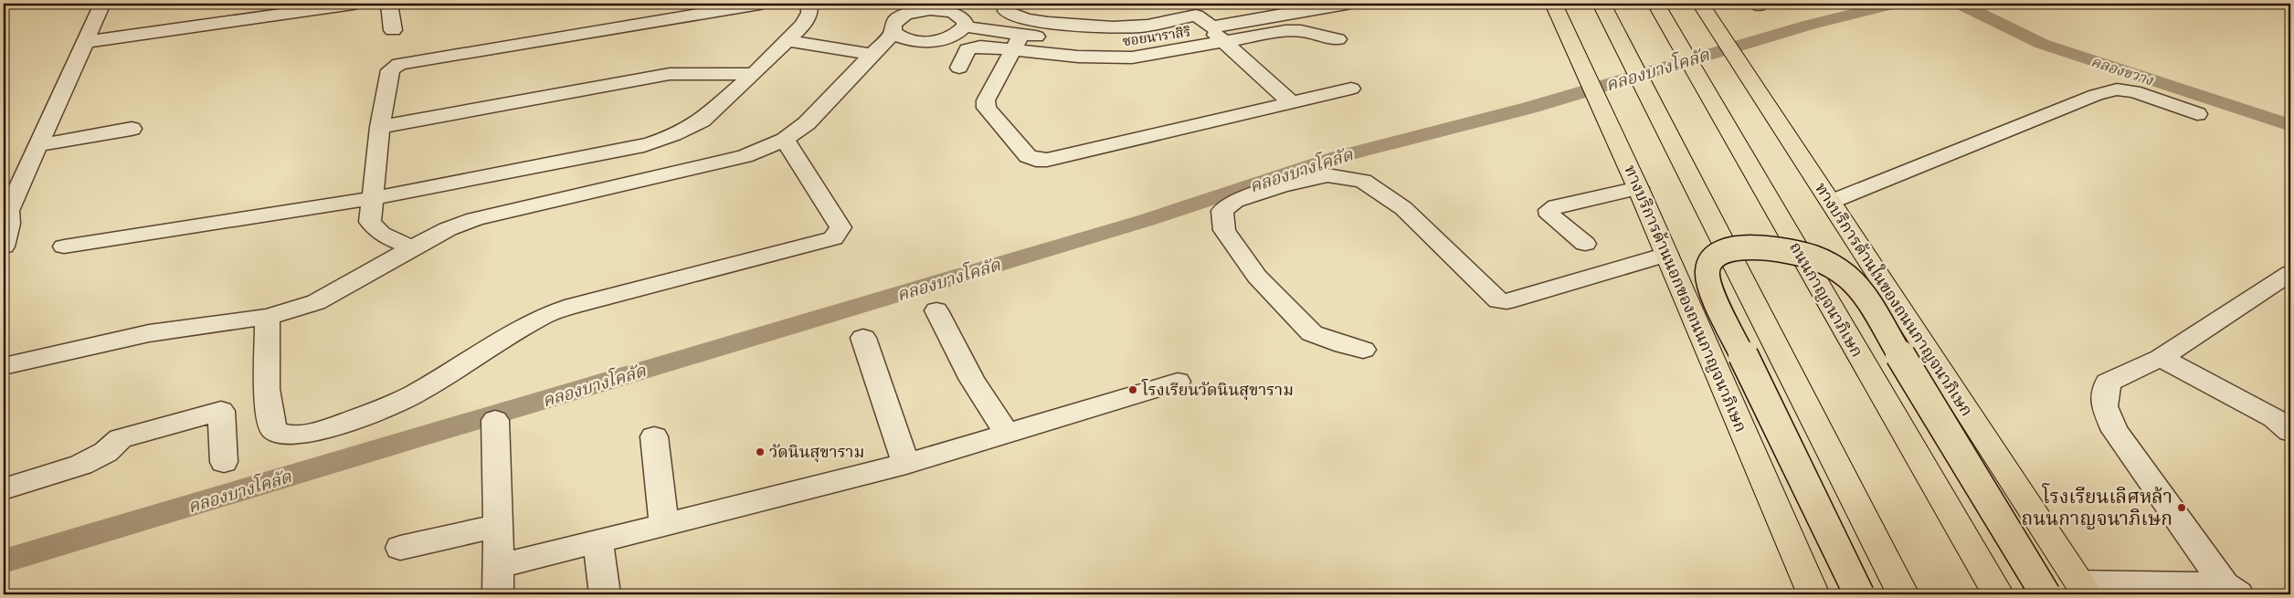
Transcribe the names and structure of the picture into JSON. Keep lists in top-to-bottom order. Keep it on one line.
{"streets":{"main road":["ทางบริการด้านนอกของถนนกาญจนาภิเษก","ถนนกาญจนาภิเษก","ทางบริการด้านในของถนนกาญจนาภิเษก"],"street":["ซอยนาราสิริ"]},"water":["คลองบางโคลัด","คลองขวาง"],"places":["โรงเรียนวัดนินสุขาราม","วัดนินสุขาราม","โรงเรียนเลิศหล้า ถนนกาญจนาภิเษก"]}
